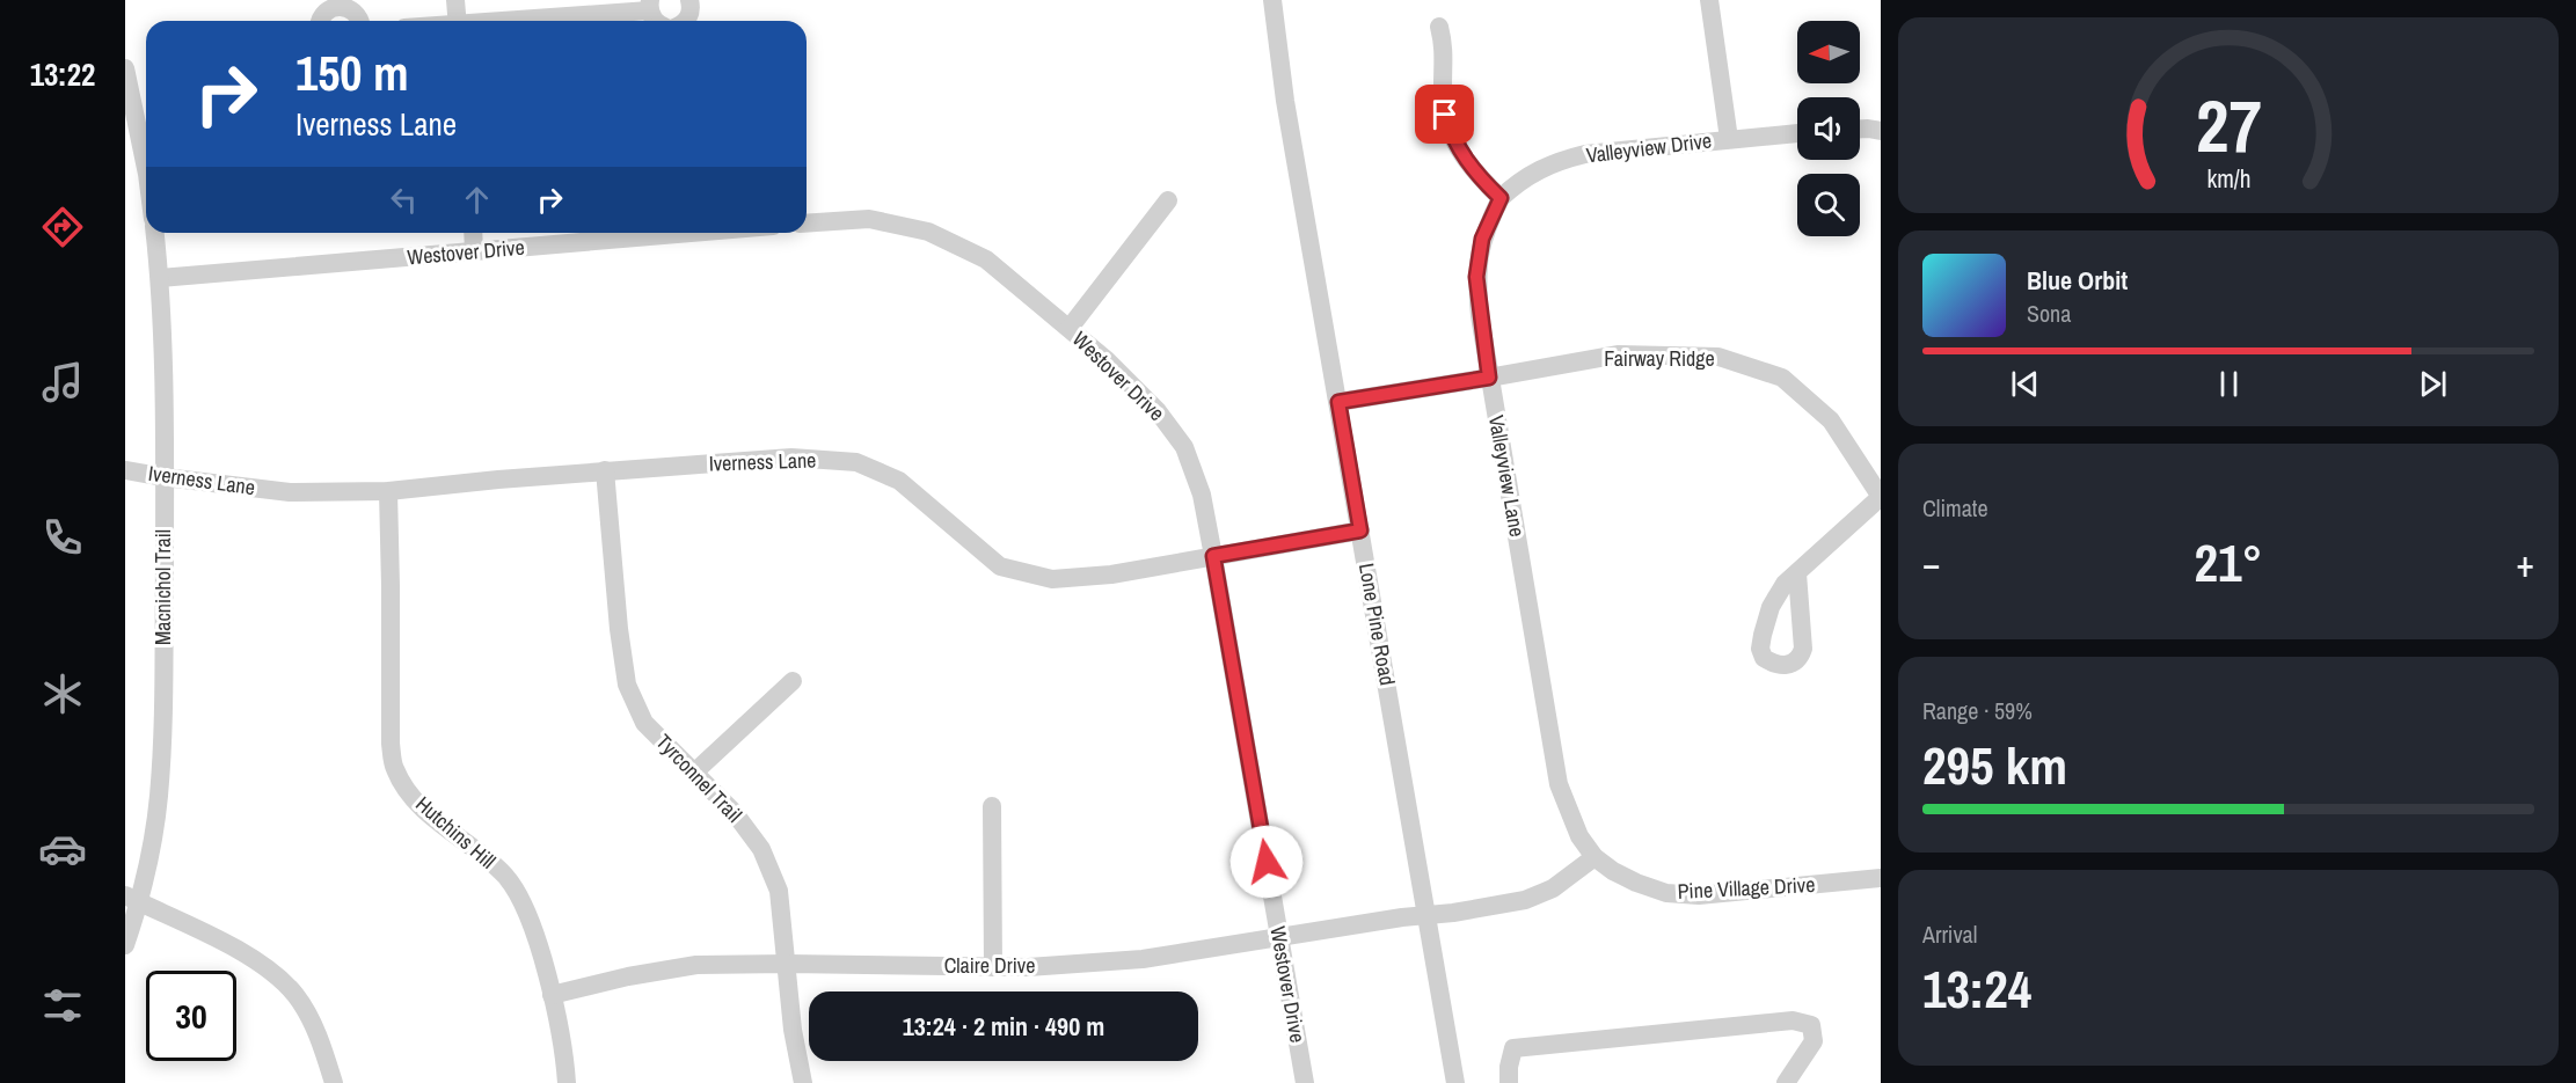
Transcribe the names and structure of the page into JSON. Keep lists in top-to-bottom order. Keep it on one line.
{"streets":{"street":["Valleyview Drive","Westover Drive","Fairway Ridge","Iverness Lane","Valleyview Lane","Macnichol Trail","Lone Pine Road","Tyrconnel Trail","Hutchins Hill","Pine Village Drive","Claire Drive"]},"crossings":[["Valleyview Drive","Valleyview Lane"],["Westover Drive","Iverness Lane"],["Westover Drive","Macnichol Trail"],["Westover Drive","Claire Drive"],["Fairway Ridge","Valleyview Lane"],["Fairway Ridge","Lone Pine Road"],["Iverness Lane","Macnichol Trail"],["Iverness Lane","Lone Pine Road"],["Iverness Lane","Tyrconnel Trail"],["Iverness Lane","Hutchins Hill"],["Valleyview Lane","Pine Village Drive"],["Lone Pine Road","Claire Drive"],["Tyrconnel Trail","Claire Drive"],["Hutchins Hill","Claire Drive"]],"north":"left","page":{"tabs":"13:22","turn":["150 m","Iverness Lane"],"song":["Blue Orbit","Sona"],"tile":["Climate",["Range · 59%","295 km"],["Arrival","13:24"]],"heat":["−","21°","+"],"limit":"30","trip":"13:24 · 2 min · 490 m","gauge":["27","km/h"]}}
